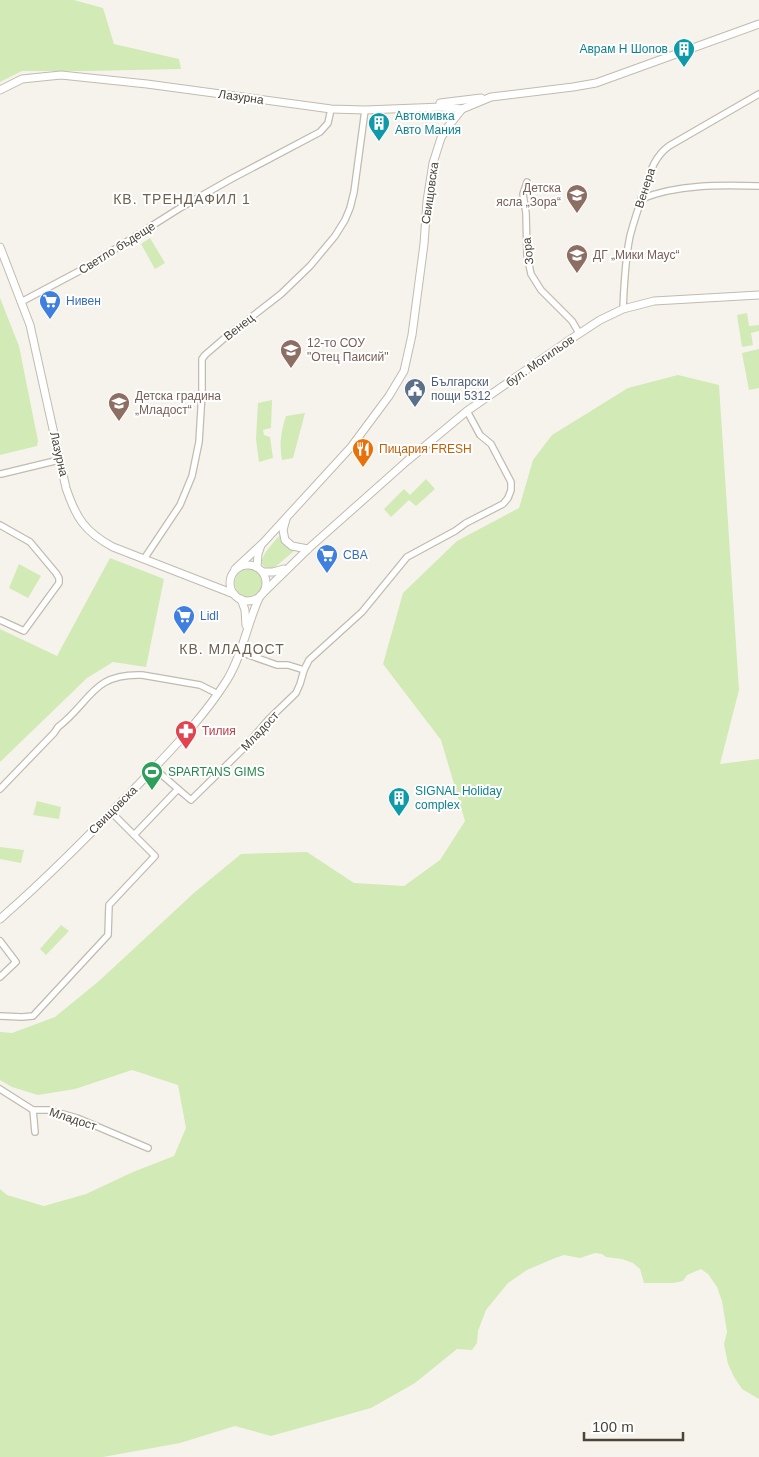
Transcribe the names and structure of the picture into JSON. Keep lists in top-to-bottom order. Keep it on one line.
{"streets":{"street":["Лазурна","Венера","Свищовска","Светло бъдеще","Зора","Венец","бул. Могильов","Младост"]},"crossings":[["Лазурна","Свищовска"],["Лазурна","Светло бъдеще"],["Лазурна","Венец"],["Лазурна","бул. Могильов"],["Венера","бул. Могильов"],["Свищовска","бул. Могильов"],["Зора","бул. Могильов"],["бул. Могильов","Младост"]],"districts":["КВ. ТРЕНДАФИЛ 1","КВ. МЛАДОСТ"],"places":{"building":["Аврам Н Шопов","Автомивка Авто Мания","SIGNAL Holiday complex"],"school or university":["Детска ясла „Зора“","ДГ „Мики Маус“","12-то СОУ \"Отец Паисий\"","Детска градина „Младост“"],"supermarket":["Нивен","CBA","Lidl"],"public building":["Български пощи 5312"],"restaurant":["Пицария FRESH"],"pharmacy":["Тилия"],"sports":["SPARTANS GIMS"]},"scale_bar":"100 m"}
